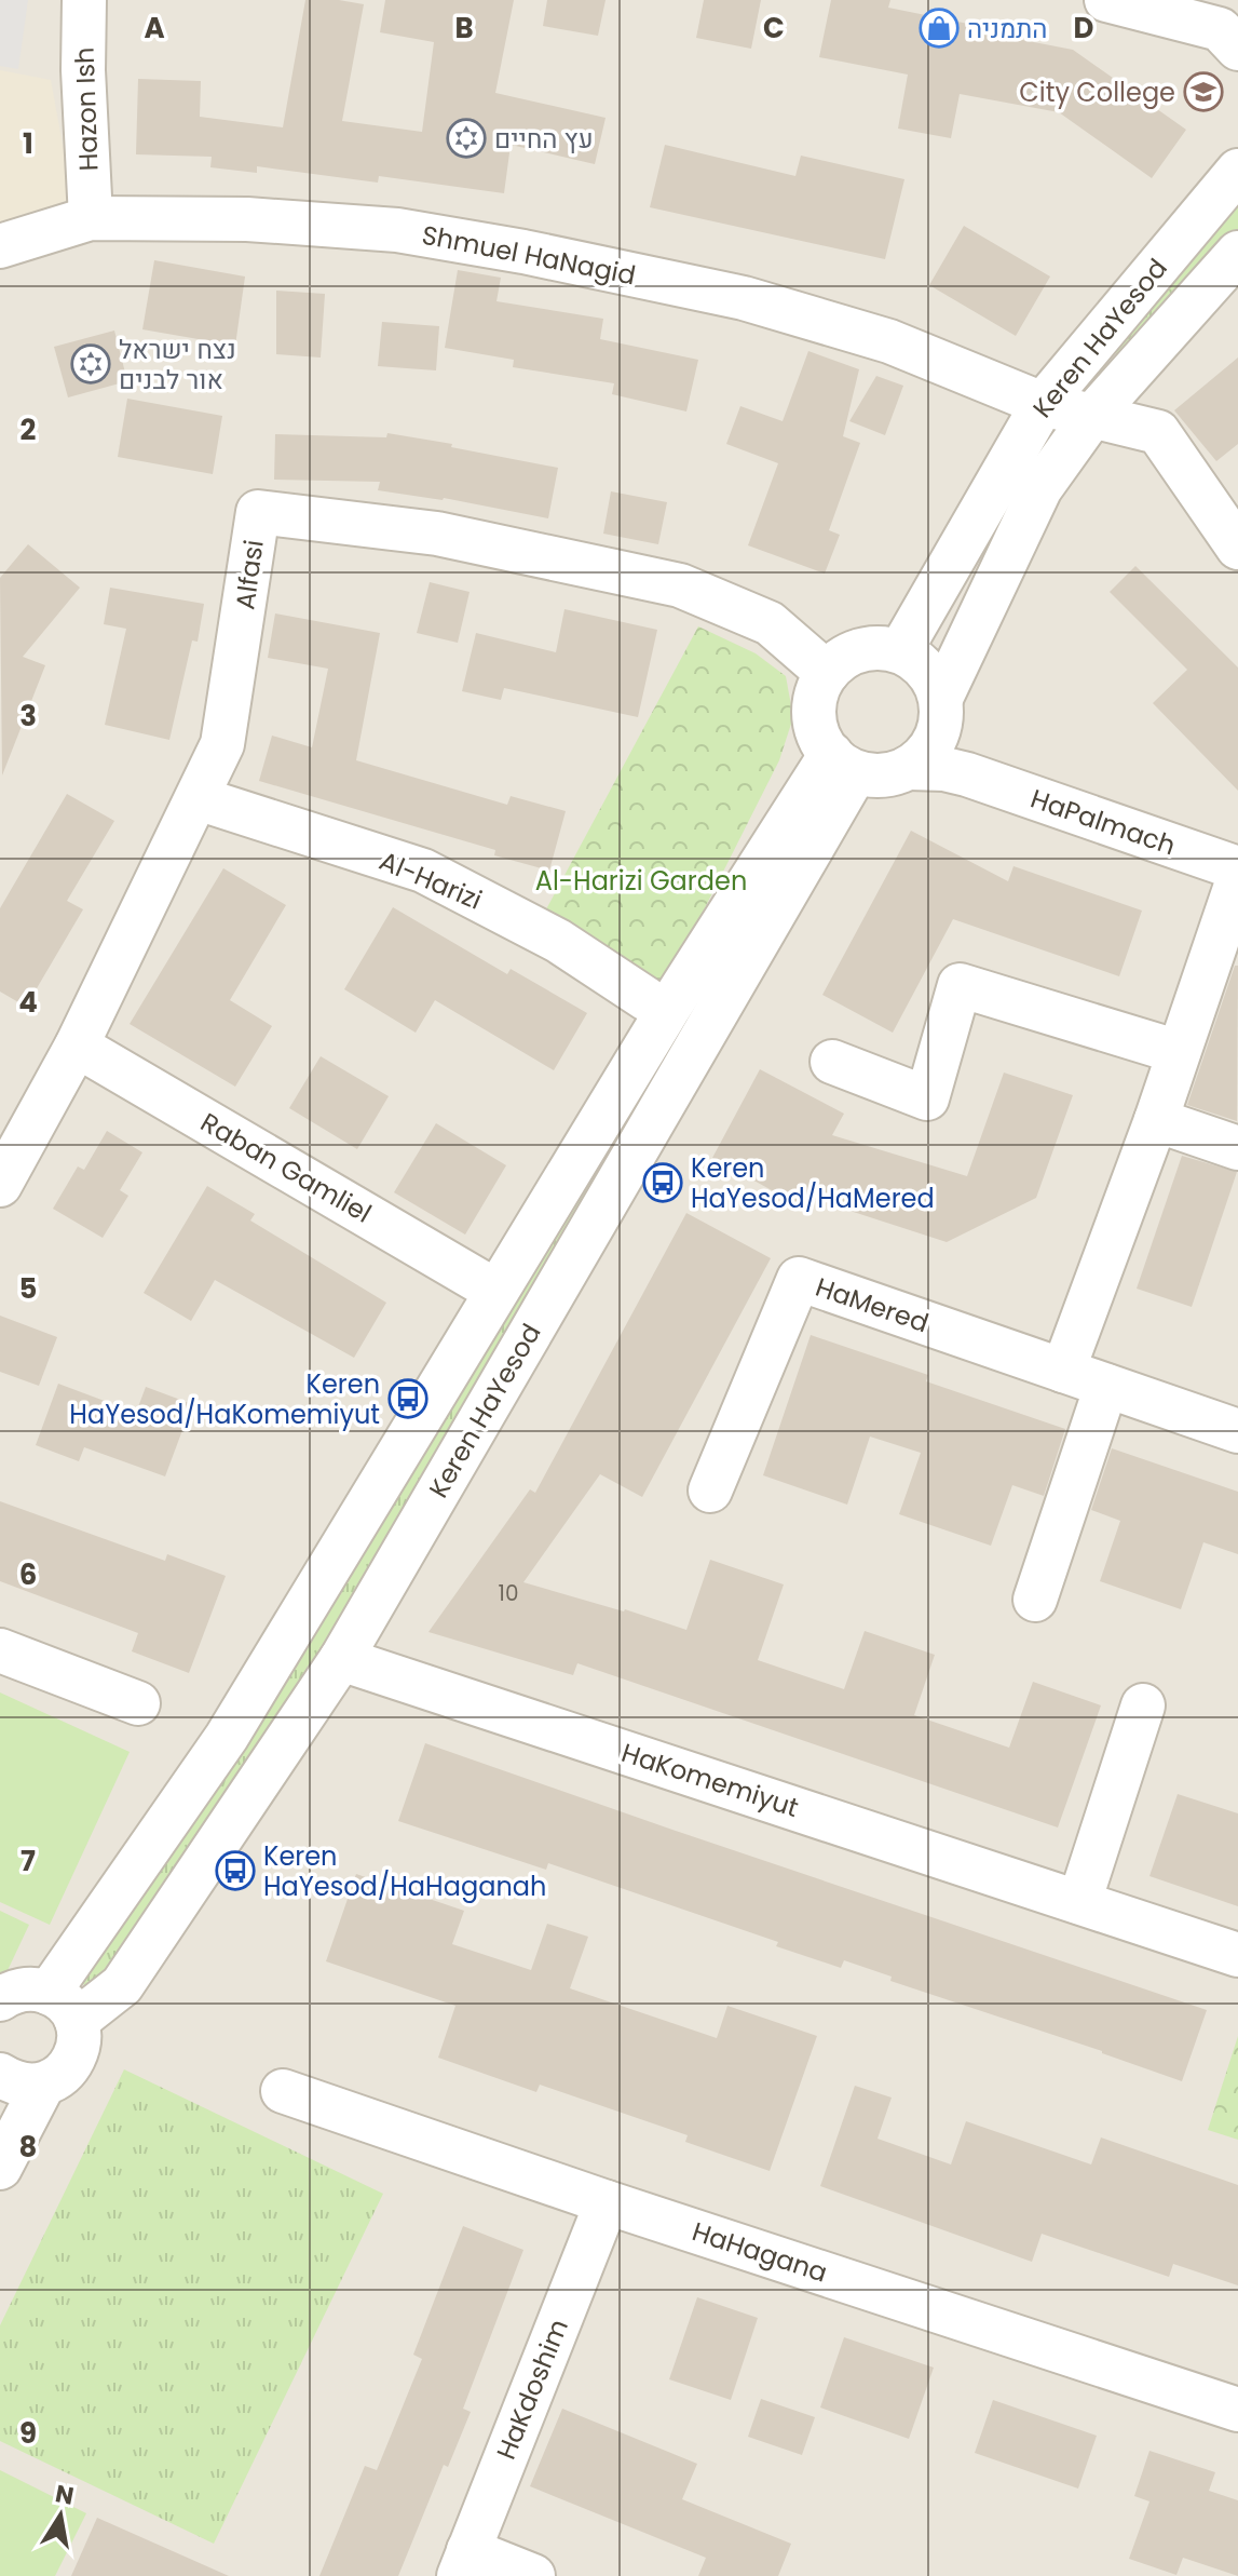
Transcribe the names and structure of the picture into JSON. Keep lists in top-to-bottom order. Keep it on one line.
{"streets":{"street":["Hazon Ish","Shmuel HaNagid","Keren HaYesod","Alfasi","HaPalmach","Al-Harizi","Raban Gamliel","HaMered","HaKomemiyut","HaHagana","HaKdoshim"]},"crossings":[["Hazon Ish","Shmuel HaNagid"],["Shmuel HaNagid","Keren HaYesod"],["Keren HaYesod","Alfasi"],["Keren HaYesod","HaPalmach"],["Keren HaYesod","Raban Gamliel"],["Keren HaYesod","HaKomemiyut"],["Alfasi","HaPalmach"],["Alfasi","Al-Harizi"],["Alfasi","Raban Gamliel"],["HaHagana","HaKdoshim"]],"parks":["Al-Harizi Garden"],"places":{"shop":["התמניה"],"school or university":["City College"],"synagogue":["עץ החיים","נצח ישראל אור לבנים"],"bus stop":["Keren HaYesod/HaMered","Keren HaYesod/HaKomemiyut","Keren HaYesod/HaHaganah"]},"house_numbers":["10"],"north":"top","grid":{"columns":["A","B","C","D"],"rows":["1","2","3","4","5","6","7","8","9"]}}
